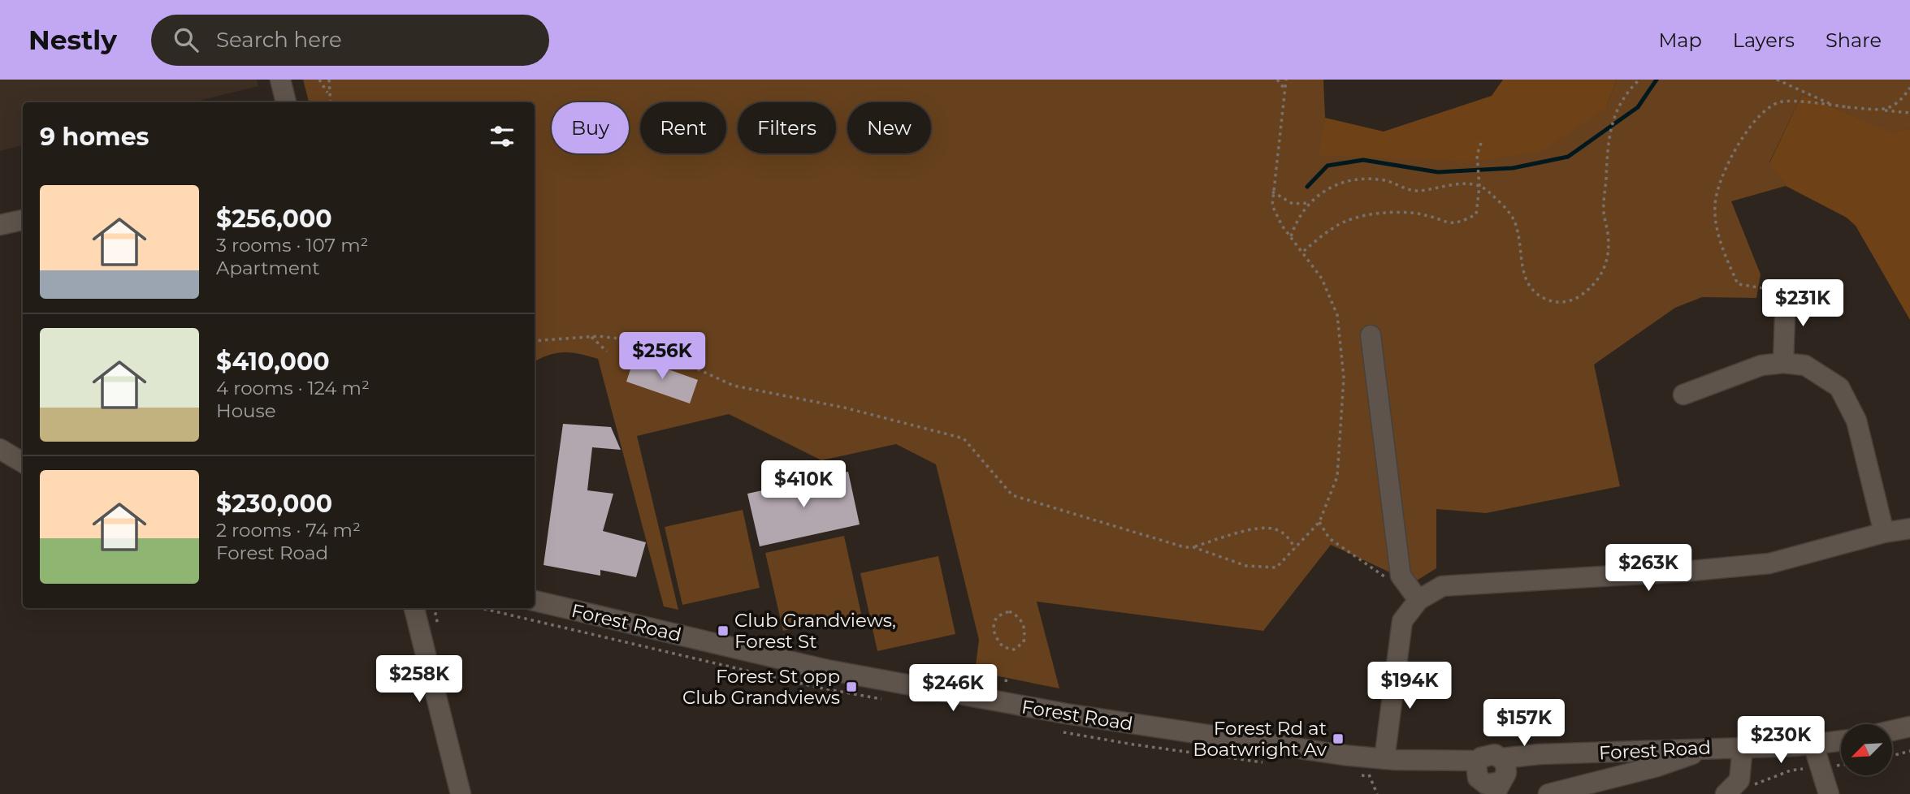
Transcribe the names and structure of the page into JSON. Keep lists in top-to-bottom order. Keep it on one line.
{"streets":{"street":["Forest Road"]},"places":{"transit":["Club Grandviews, Forest St","Forest St opp Club Grandviews","Forest Rd at Boatwright Av"]},"north":"bottom left","page":{"header":"Nestly","search":"Search here","nav":["Map","Layers","Share"],"chip":["Buy","Rent","Filters","New"],"heading":"9 homes","list":[{"name":"$256,000","note":"3 rooms · 107 m² · Apartment"},{"name":"$410,000","note":"4 rooms · 124 m² · House"},{"name":"$230,000","note":"2 rooms · 74 m² · Forest Road"}],"price":["$231K","$256K","$410K","$263K","$258K","$194K","$246K","$157K","$230K"]}}
